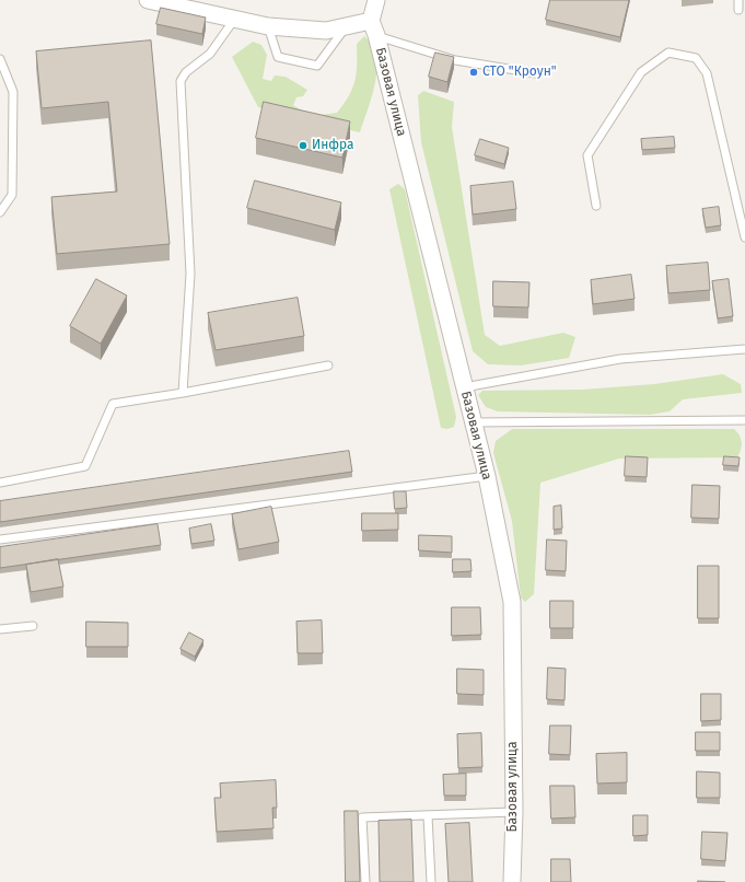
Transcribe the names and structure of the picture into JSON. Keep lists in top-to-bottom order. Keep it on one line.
{"streets":{"street":["Базовая улица"]},"places":["СТО \"Кроун\"","Инфра"]}
